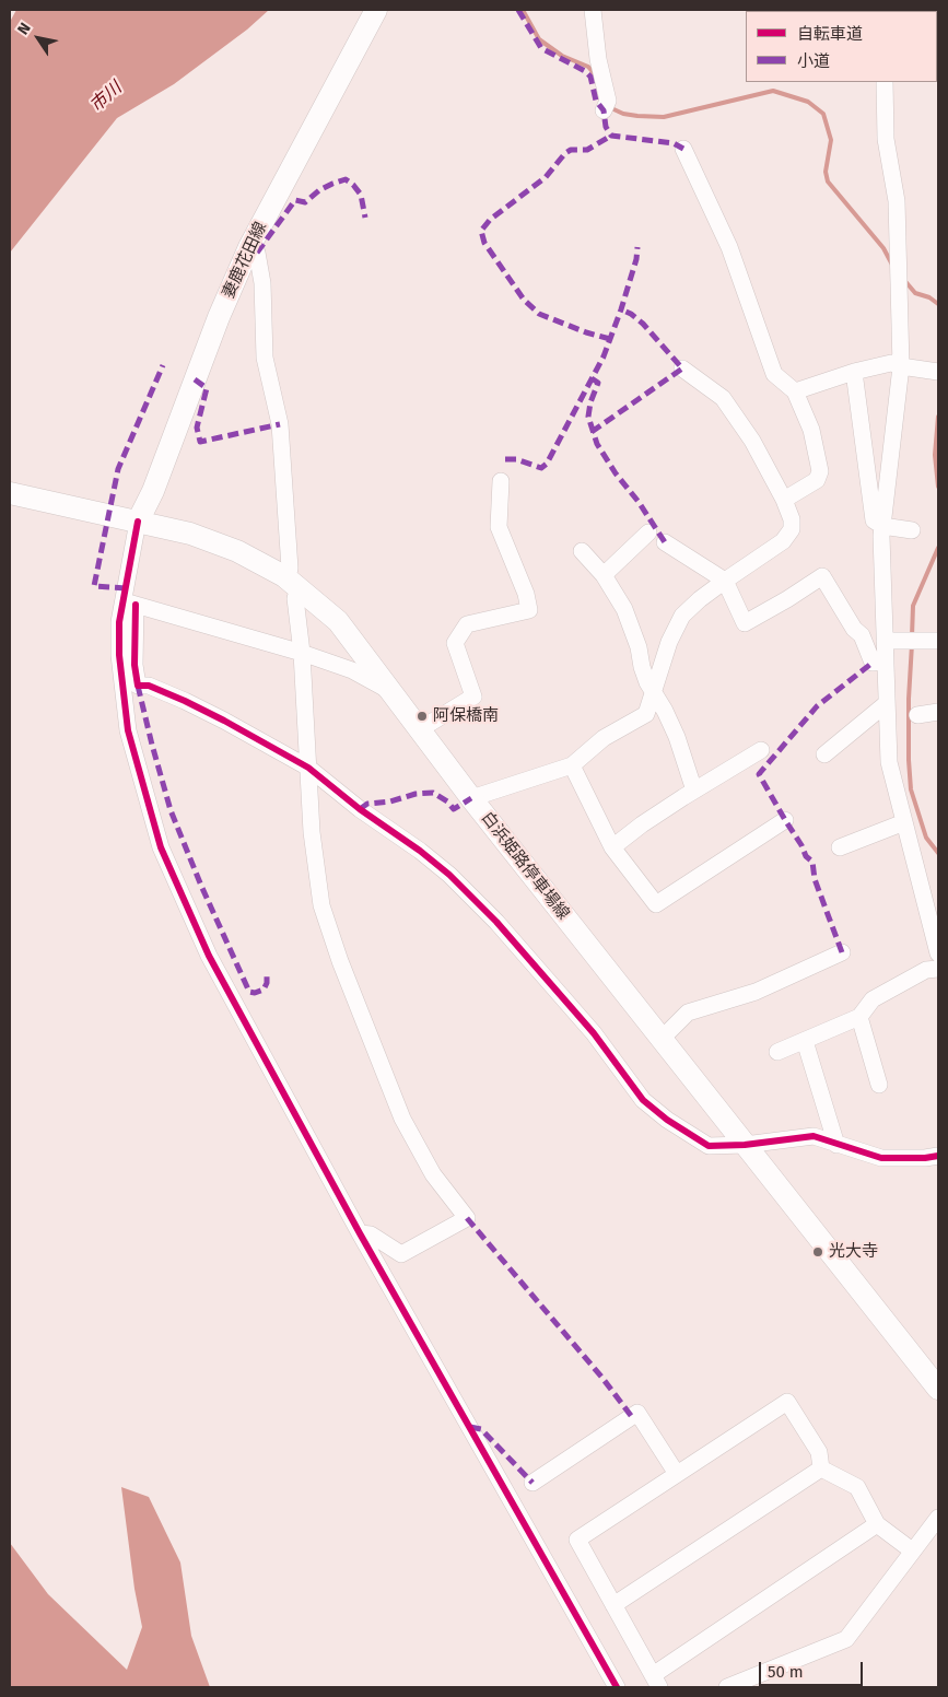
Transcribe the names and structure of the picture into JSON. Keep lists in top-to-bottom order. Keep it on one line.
{"streets":{"main road":["妻鹿花田線","白浜姫路停車場線"]},"crossings":[["妻鹿花田線","白浜姫路停車場線"]],"water":["市川"],"places":["阿保橋南","光大寺"],"legend":["自転車道","小道"],"scale_bar":"50 m","north":"top left"}
